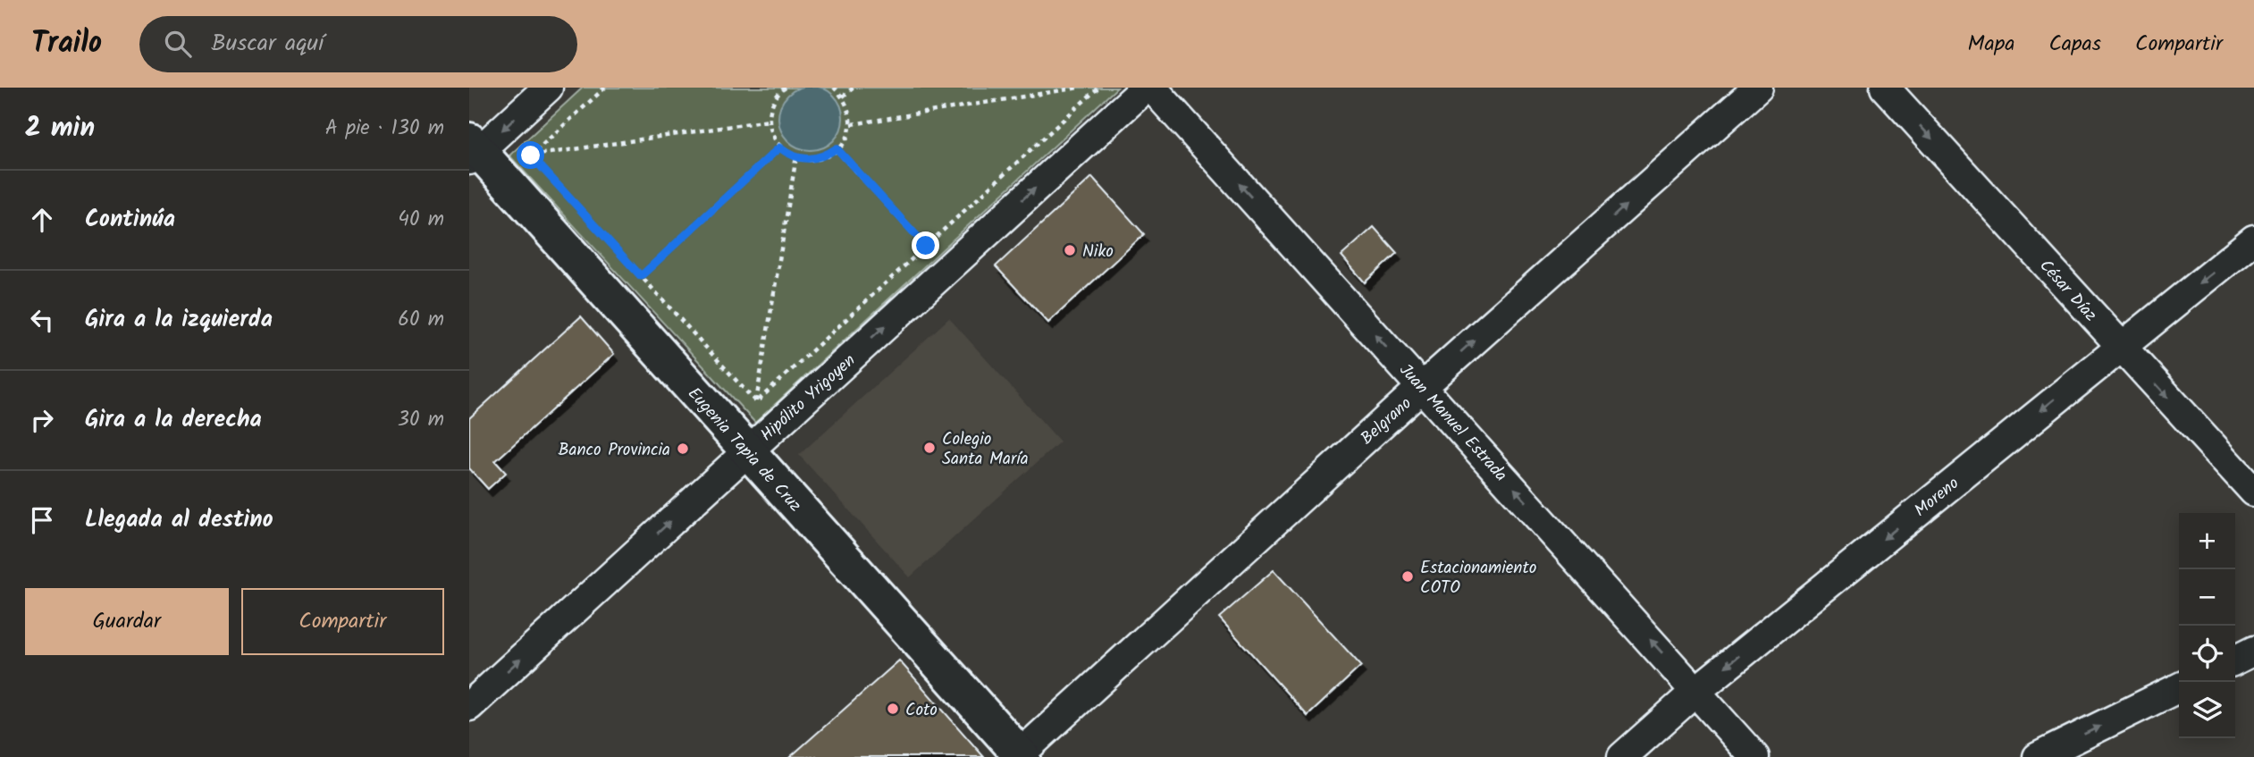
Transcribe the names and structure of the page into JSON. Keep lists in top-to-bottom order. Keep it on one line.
{"streets":{"street":["César Díaz","Hipólito Yrigoyen","Belgrano","Juan Manuel Estrada","Eugenia Tapia de Cruz","Moreno"]},"crossings":[["César Díaz","Moreno"],["Hipólito Yrigoyen","Eugenia Tapia de Cruz"],["Belgrano","Juan Manuel Estrada"],["Belgrano","Eugenia Tapia de Cruz"],["Juan Manuel Estrada","Moreno"]],"one_way":["César Díaz","Hipólito Yrigoyen","Belgrano","Juan Manuel Estrada","Moreno"],"places":["Niko","Colegio Santa María","Banco Provincia","Estacionamiento COTO","Coto"],"page":{"header":"Trailo","search":"Buscar aquí","nav":["Mapa","Capas","Compartir"],"heading":["2 min","A pie · 130 m"],"list":[["Continúa","40 m"],["Gira a la izquierda","60 m"],["Gira a la derecha","30 m"],"Llegada al destino"],"map_buttons":["+","−"],"buttons":["Guardar","Compartir"]}}
